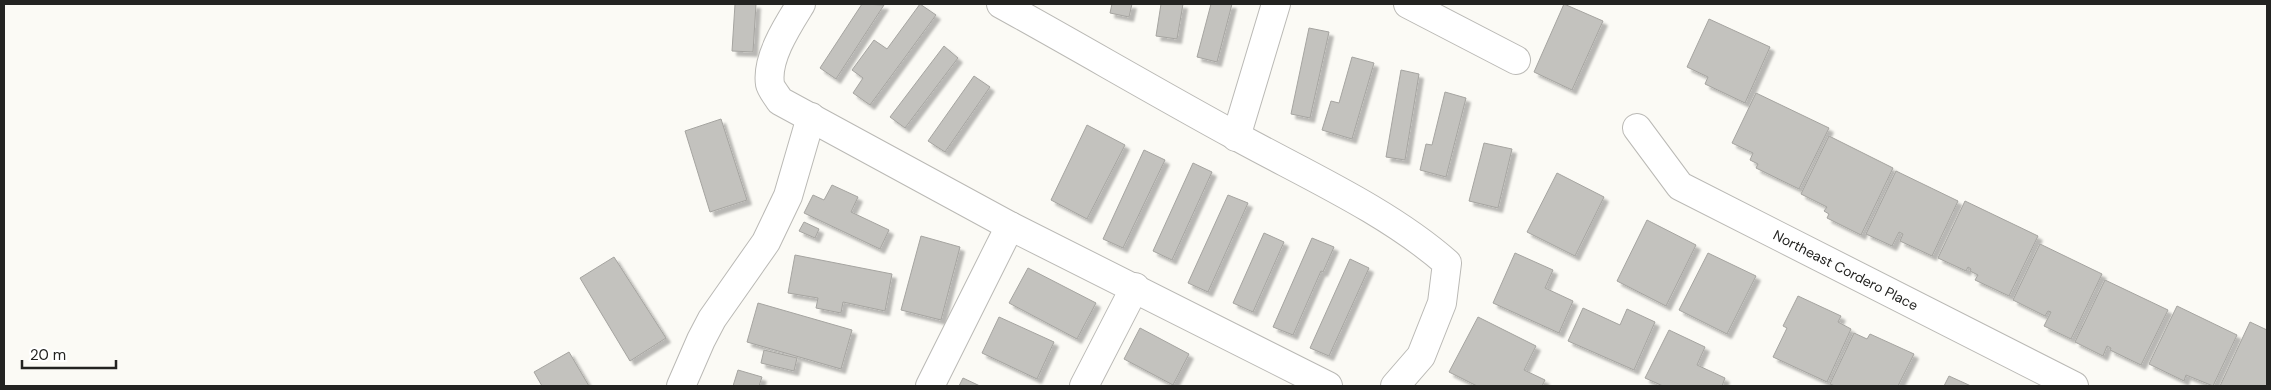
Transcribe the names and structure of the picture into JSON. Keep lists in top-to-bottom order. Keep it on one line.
{"streets":{"street":["Northeast Cordero Place"]},"scale_bar":"20 m"}
